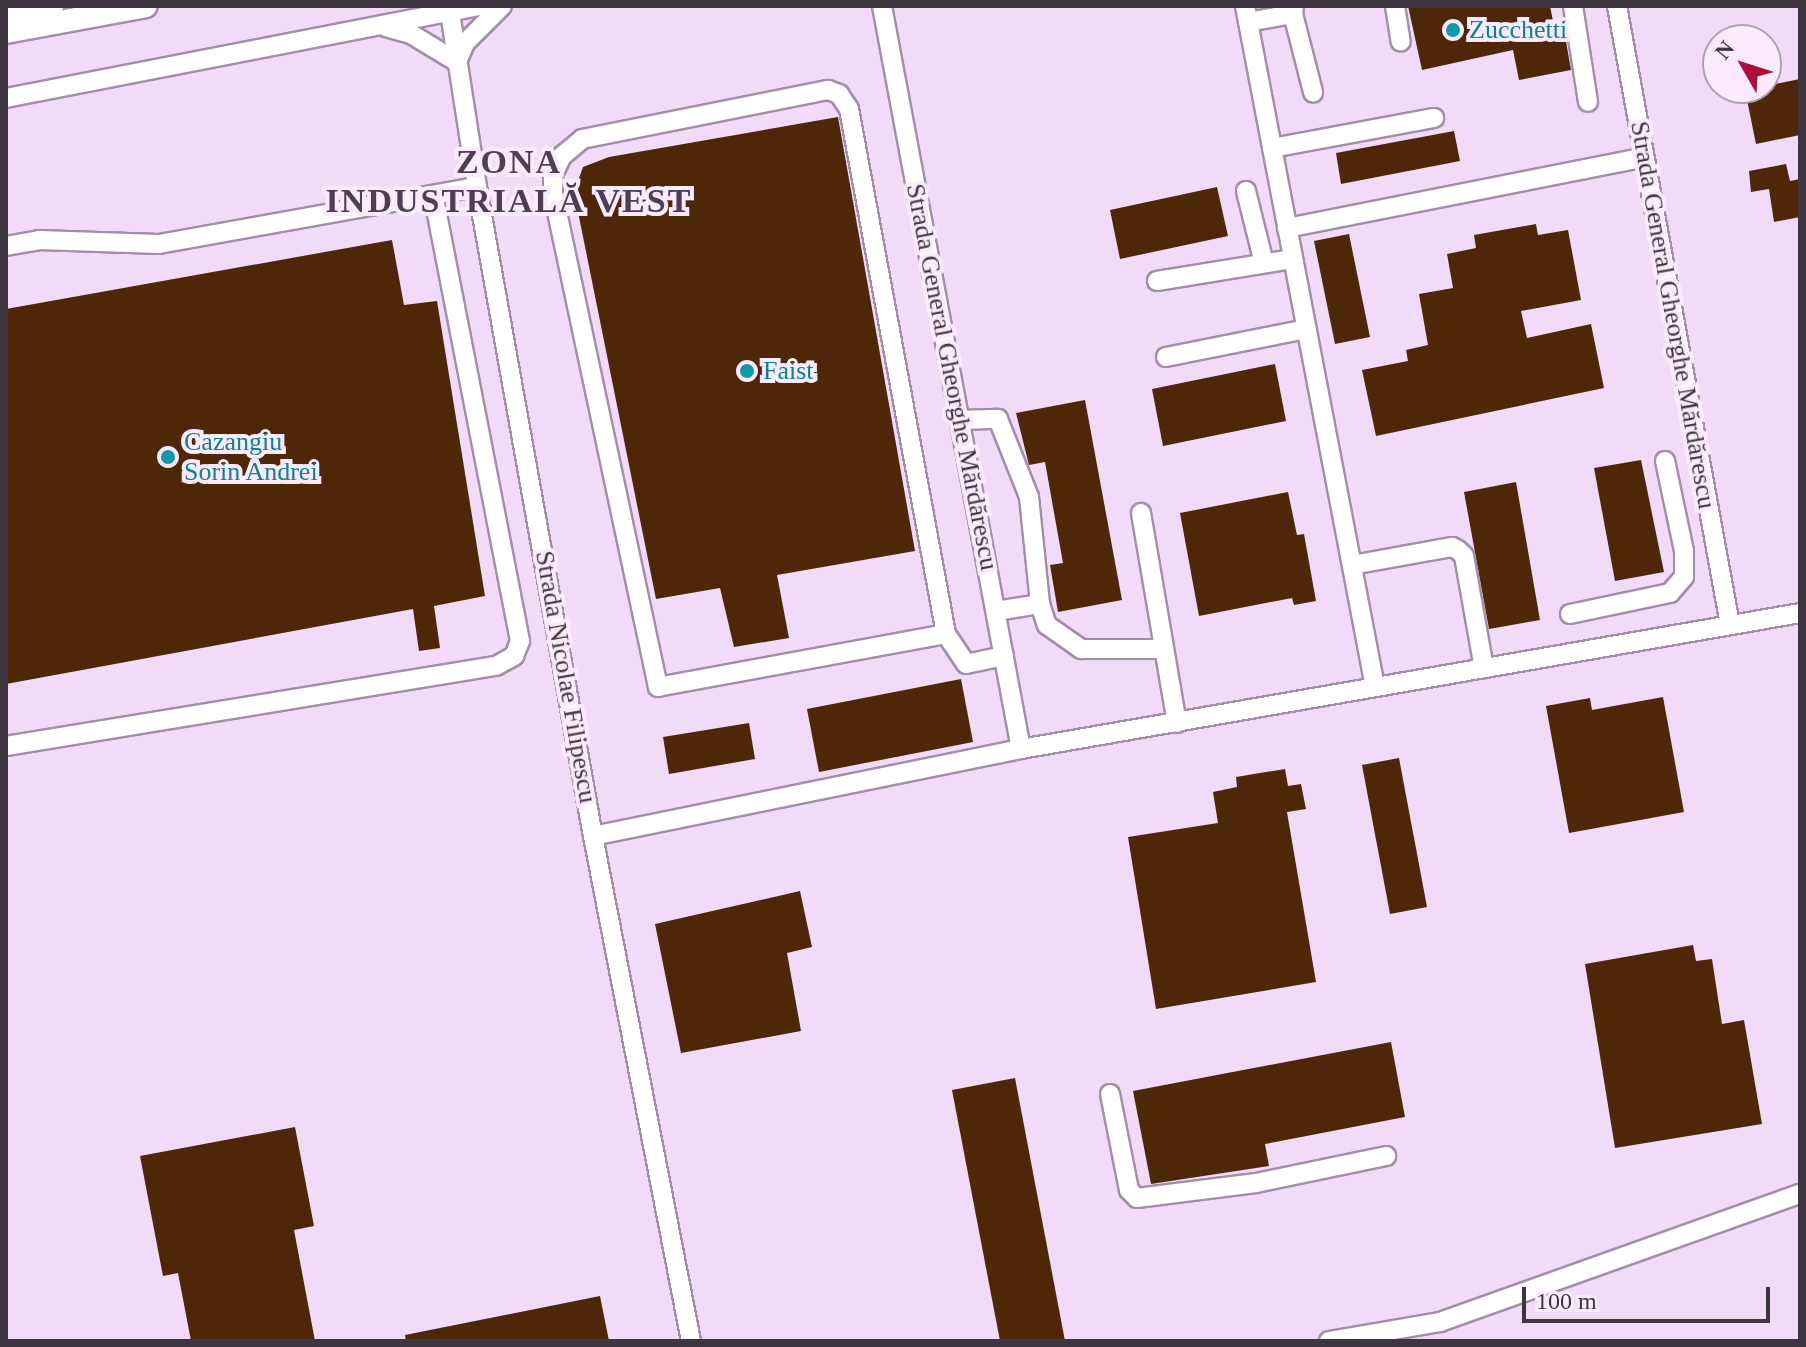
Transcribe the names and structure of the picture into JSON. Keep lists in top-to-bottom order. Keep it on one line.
{"streets":{"street":["Strada General Gheorghe Mărdărescu","Strada Nicolae Filipescu"]},"districts":["ZONA INDUSTRIALĂ VEST"],"places":["Zucchetti","Faist","Cazangiu Sorin Andrei"],"scale_bar":"100 m","north":"top left"}
